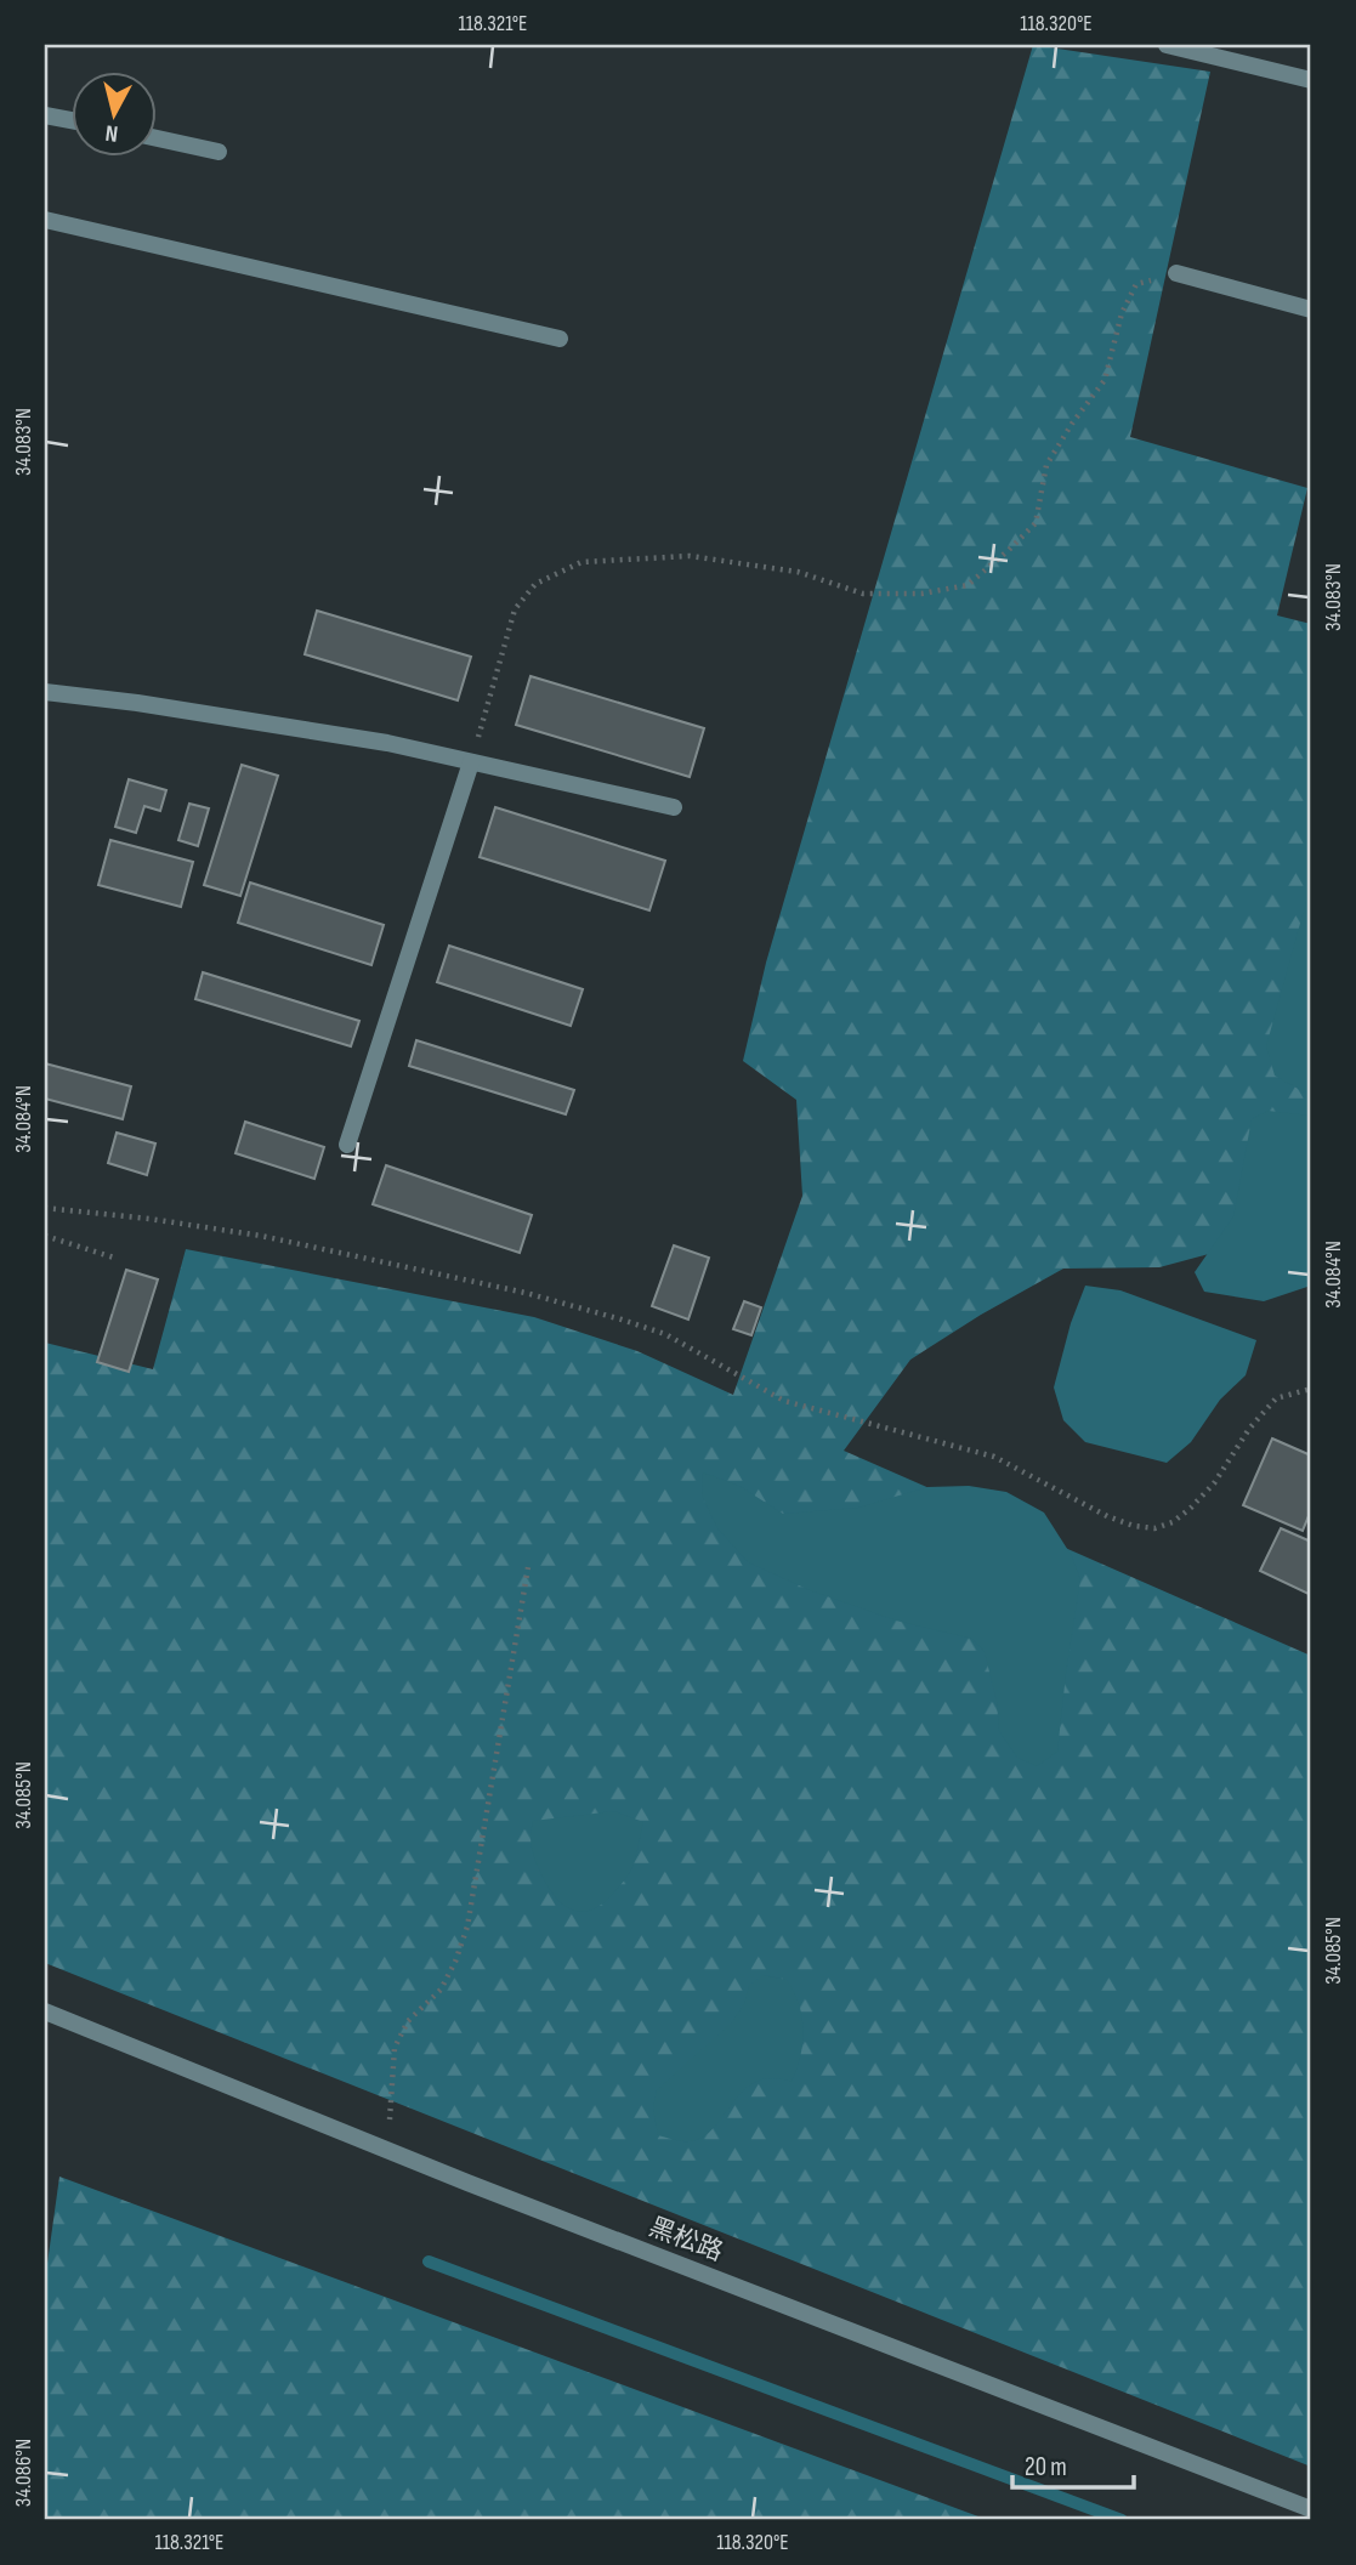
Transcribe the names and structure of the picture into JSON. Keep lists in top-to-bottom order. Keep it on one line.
{"streets":{"street":["黑松路"]},"scale_bar":"20 m","north":"bottom","coordinates":["118.321°E","118.320°E","34.083°N","34.084°N","34.085°N","34.086°N"]}
